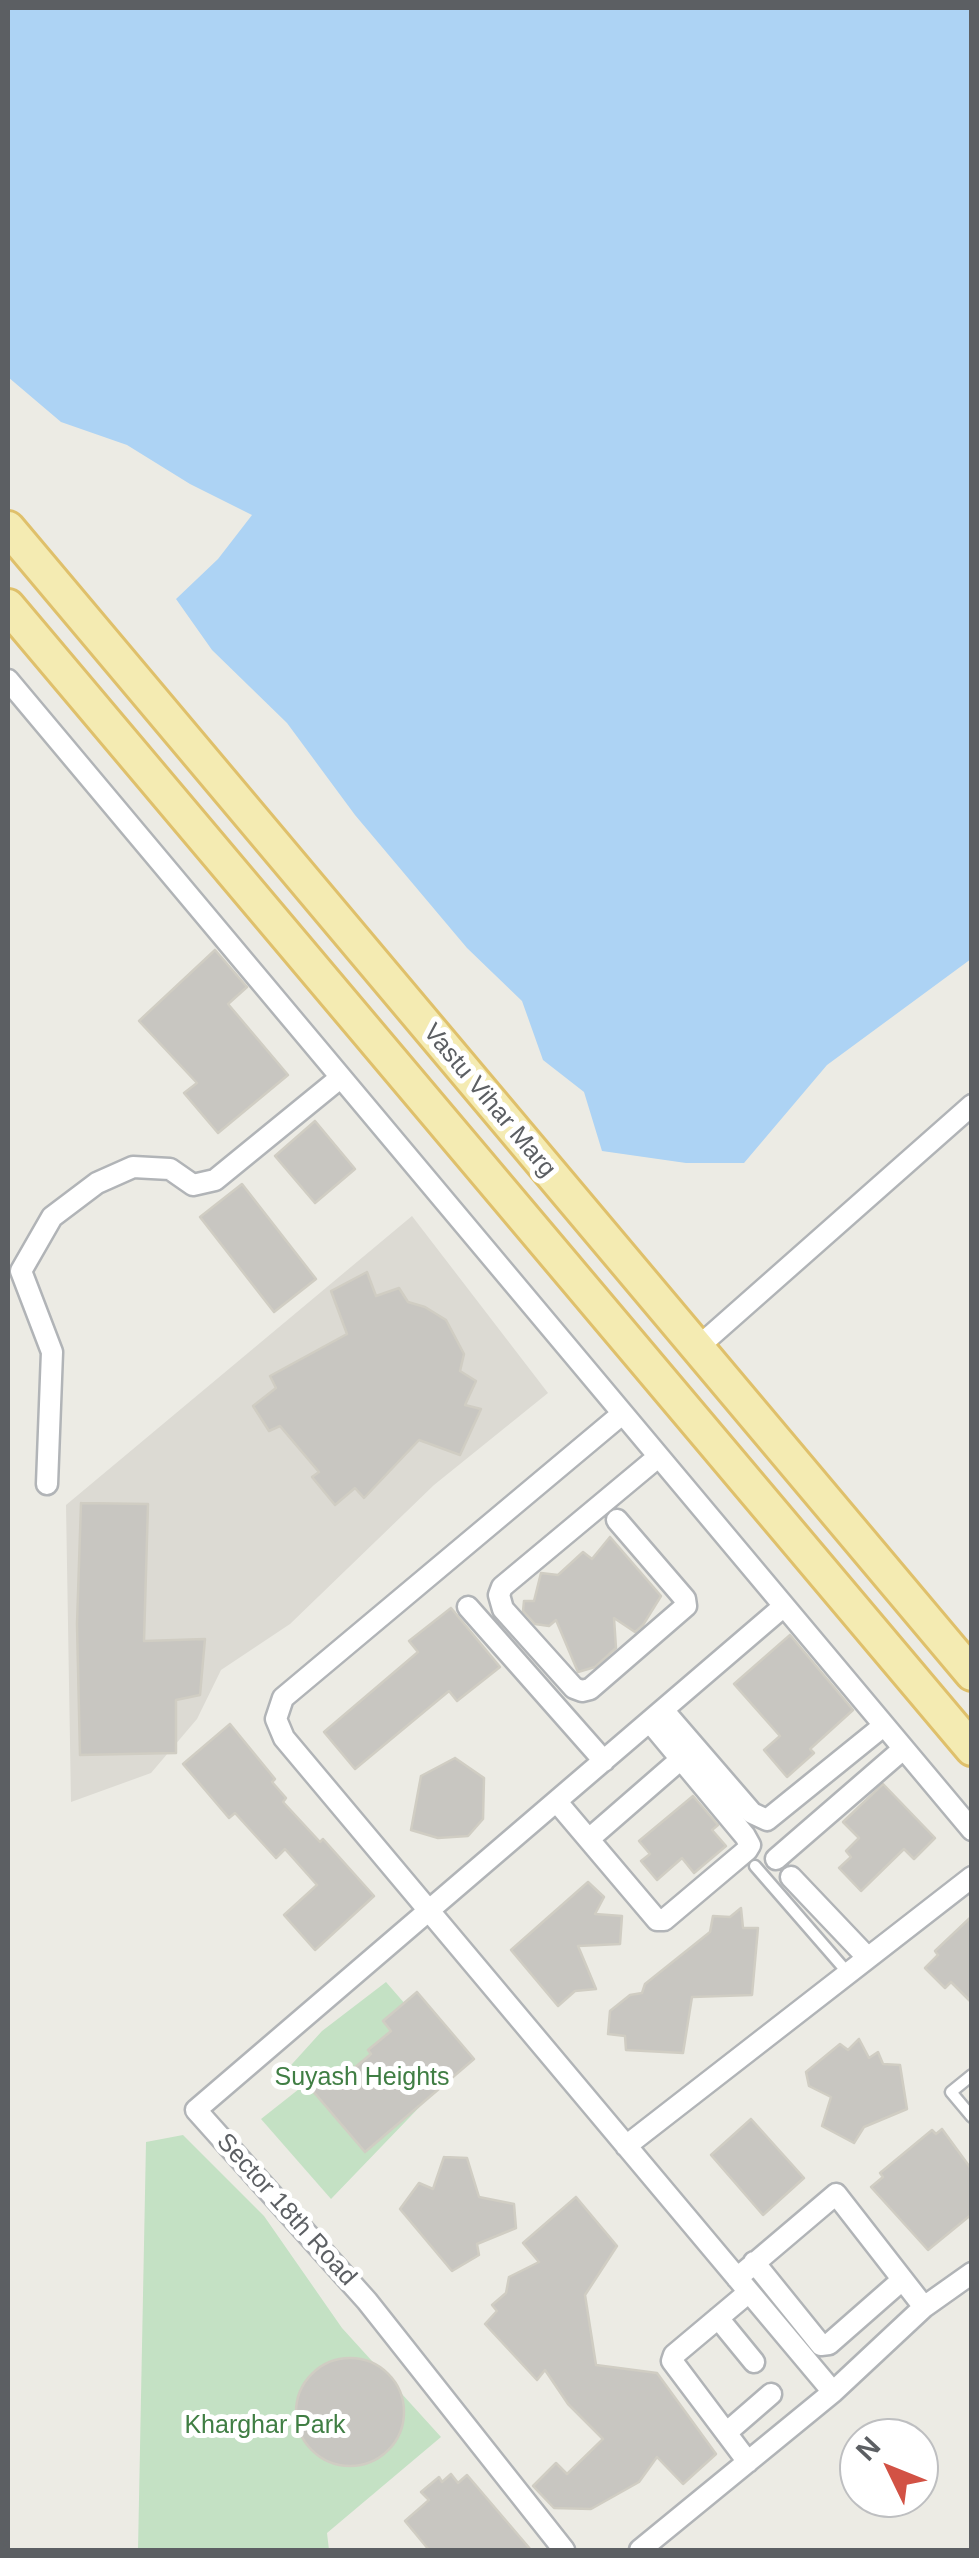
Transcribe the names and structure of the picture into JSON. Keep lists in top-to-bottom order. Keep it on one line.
{"streets":{"main road":["Vastu Vihar Marg"],"street":["Sector 18th Road"]},"parks":["Suyash Heights","Kharghar Park"],"north":"top left"}
